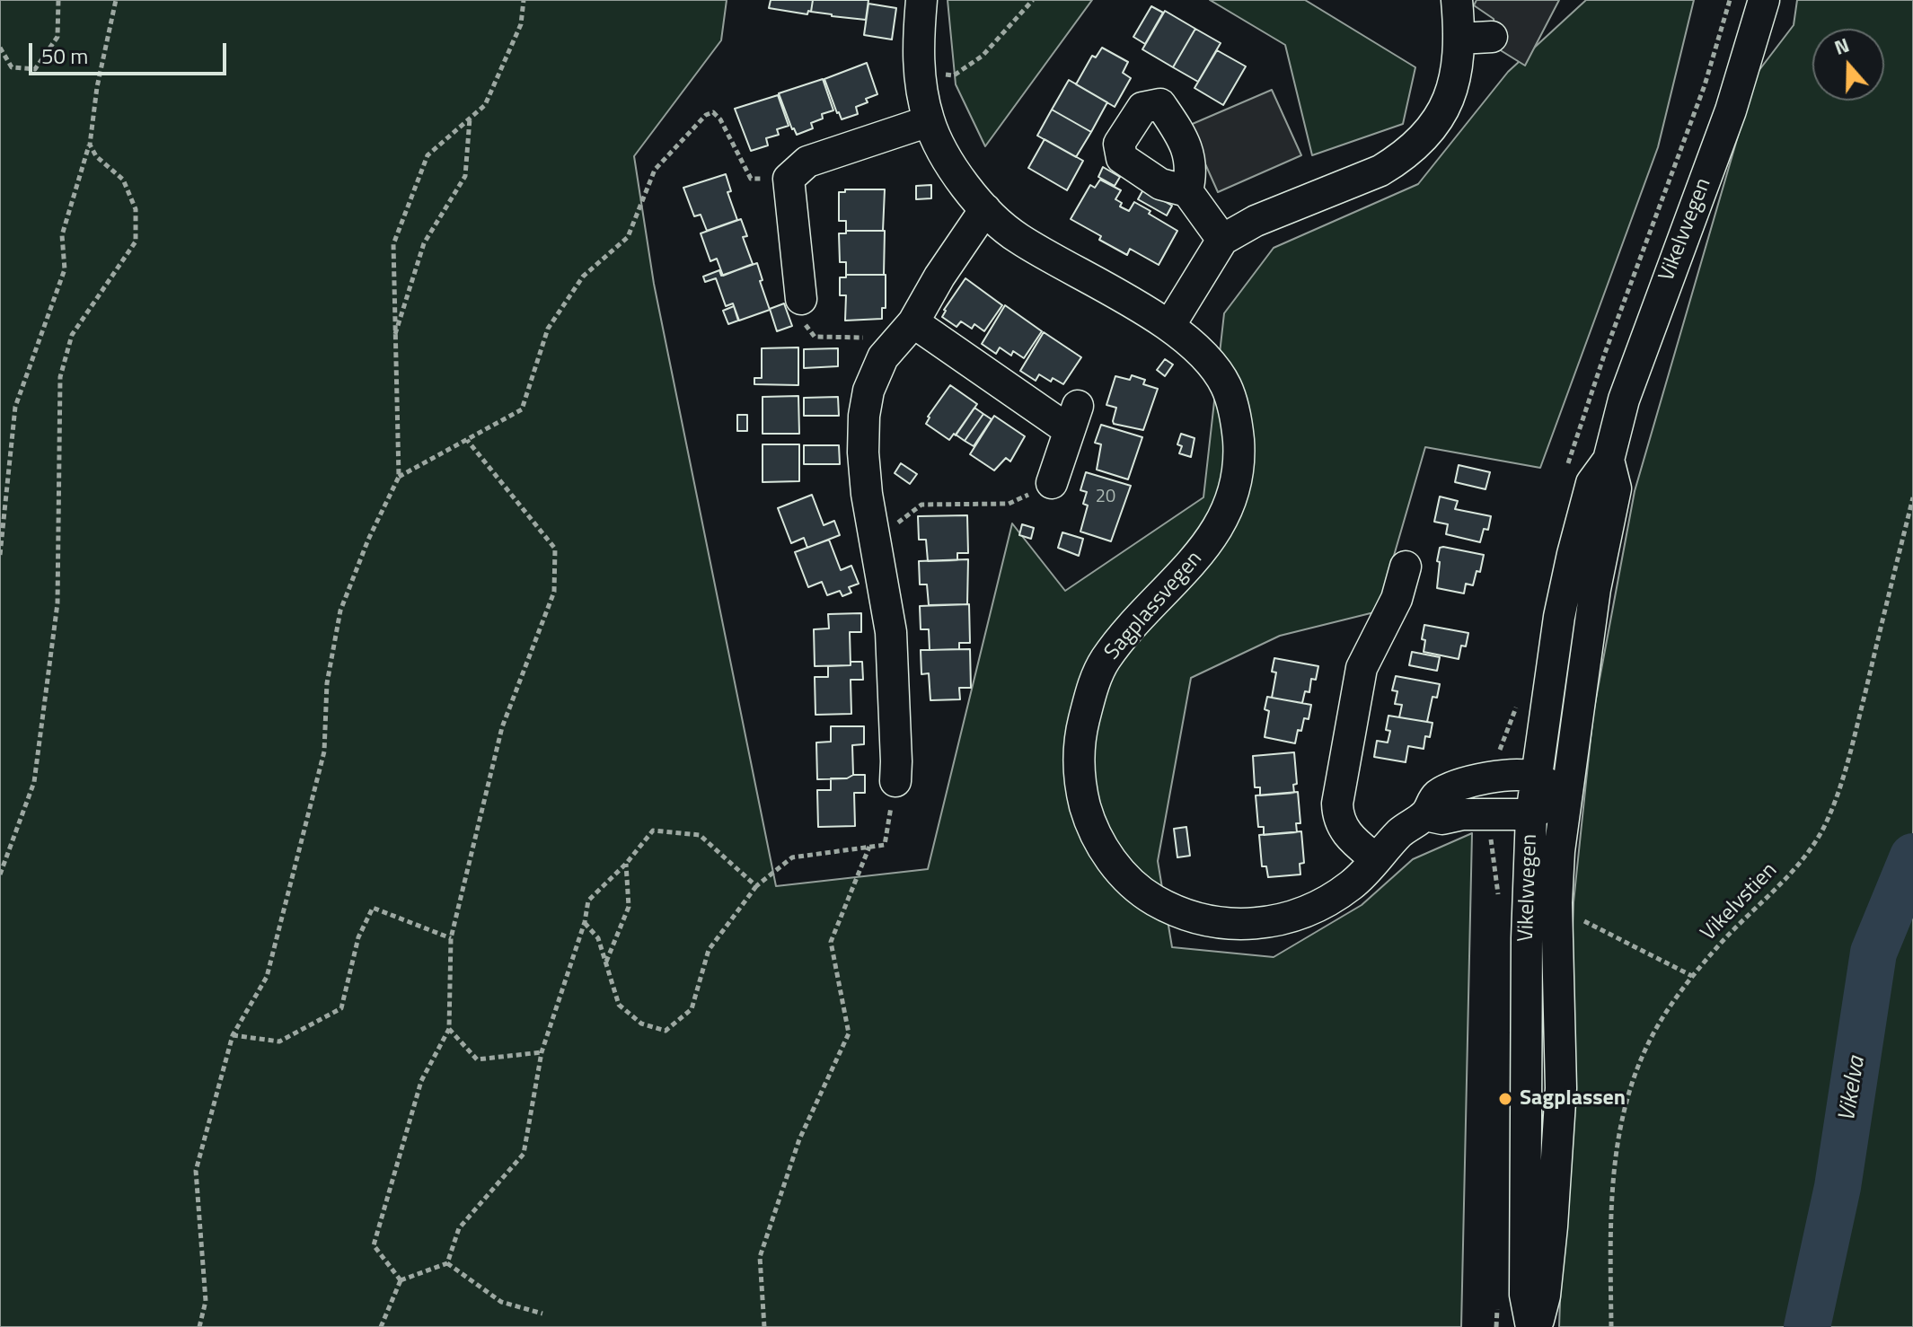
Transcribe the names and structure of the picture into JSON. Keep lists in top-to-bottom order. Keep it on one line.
{"streets":{"street":["Vikelvvegen","Sagplassvegen"],"path":["Vikelvstien"]},"crossings":[["Vikelvvegen","Sagplassvegen"]],"water":["Vikelva"],"places":["Sagplassen"],"house_numbers":["20"],"scale_bar":"50 m","north":"top"}
